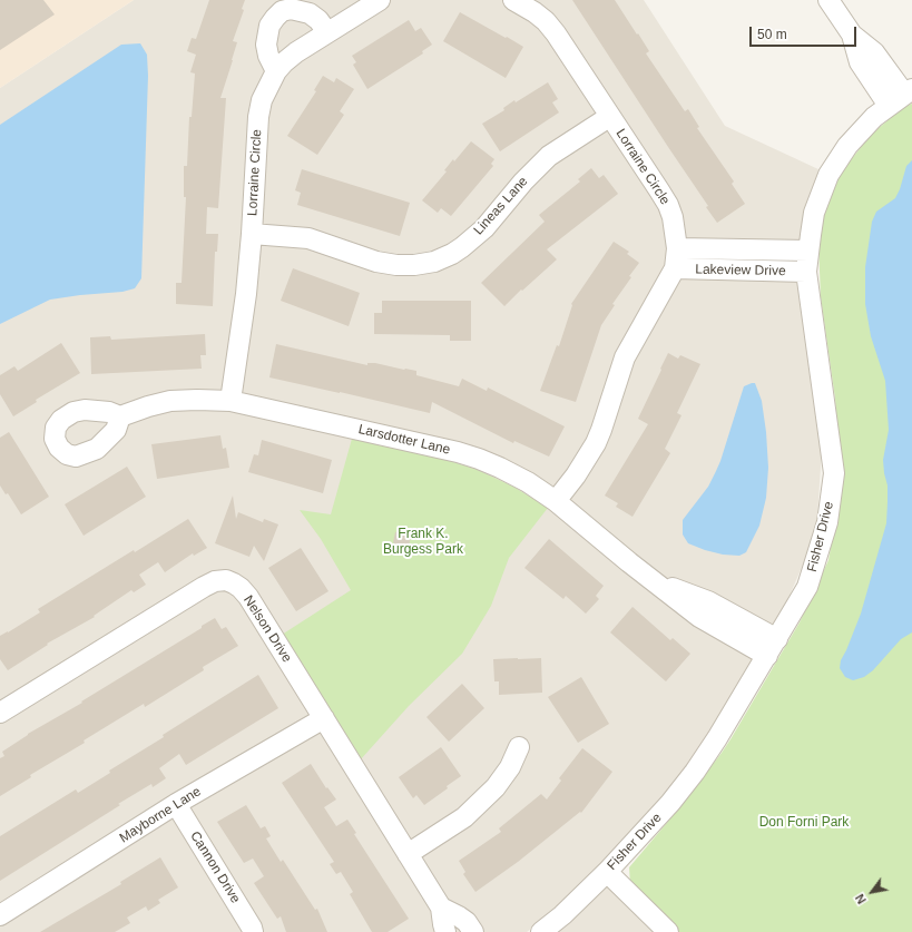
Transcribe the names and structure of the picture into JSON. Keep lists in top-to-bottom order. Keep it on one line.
{"streets":{"street":["Lorraine Circle","Lineas Lane","Lakeview Drive","Larsdotter Lane","Fisher Drive","Nelson Drive","Mayborne Lane","Cannon Drive"]},"crossings":[["Lorraine Circle","Lineas Lane"],["Lorraine Circle","Lakeview Drive"],["Lorraine Circle","Larsdotter Lane"],["Lakeview Drive","Fisher Drive"],["Larsdotter Lane","Fisher Drive"],["Nelson Drive","Mayborne Lane"],["Mayborne Lane","Cannon Drive"]],"parks":["Frank K. Burgess Park","Don Forni Park"],"scale_bar":"50 m","north":"bottom left"}
